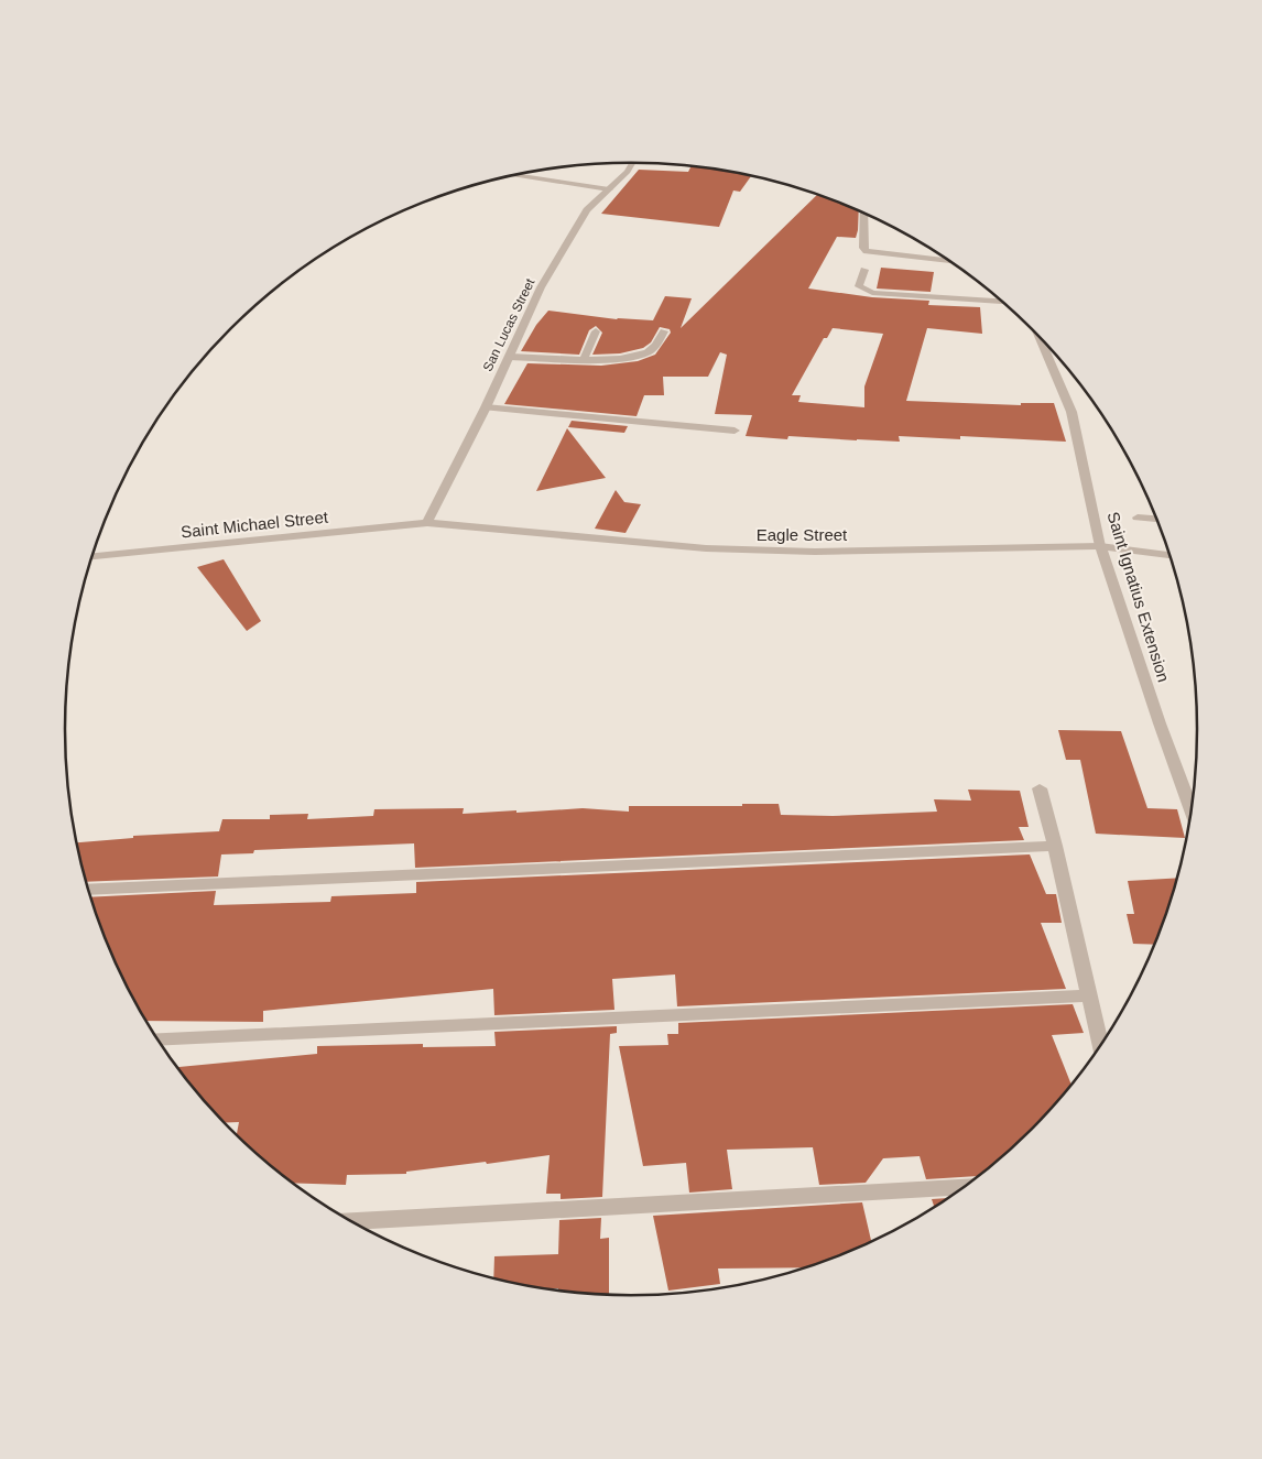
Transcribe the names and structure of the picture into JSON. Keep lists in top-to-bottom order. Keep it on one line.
{"streets":{"street":["San Lucas Street","Saint Michael Street","Eagle Street","Saint Ignatius Extension"]},"crossings":[["San Lucas Street","Saint Michael Street"],["San Lucas Street","Eagle Street"],["Saint Michael Street","Eagle Street"],["Eagle Street","Saint Ignatius Extension"]]}
